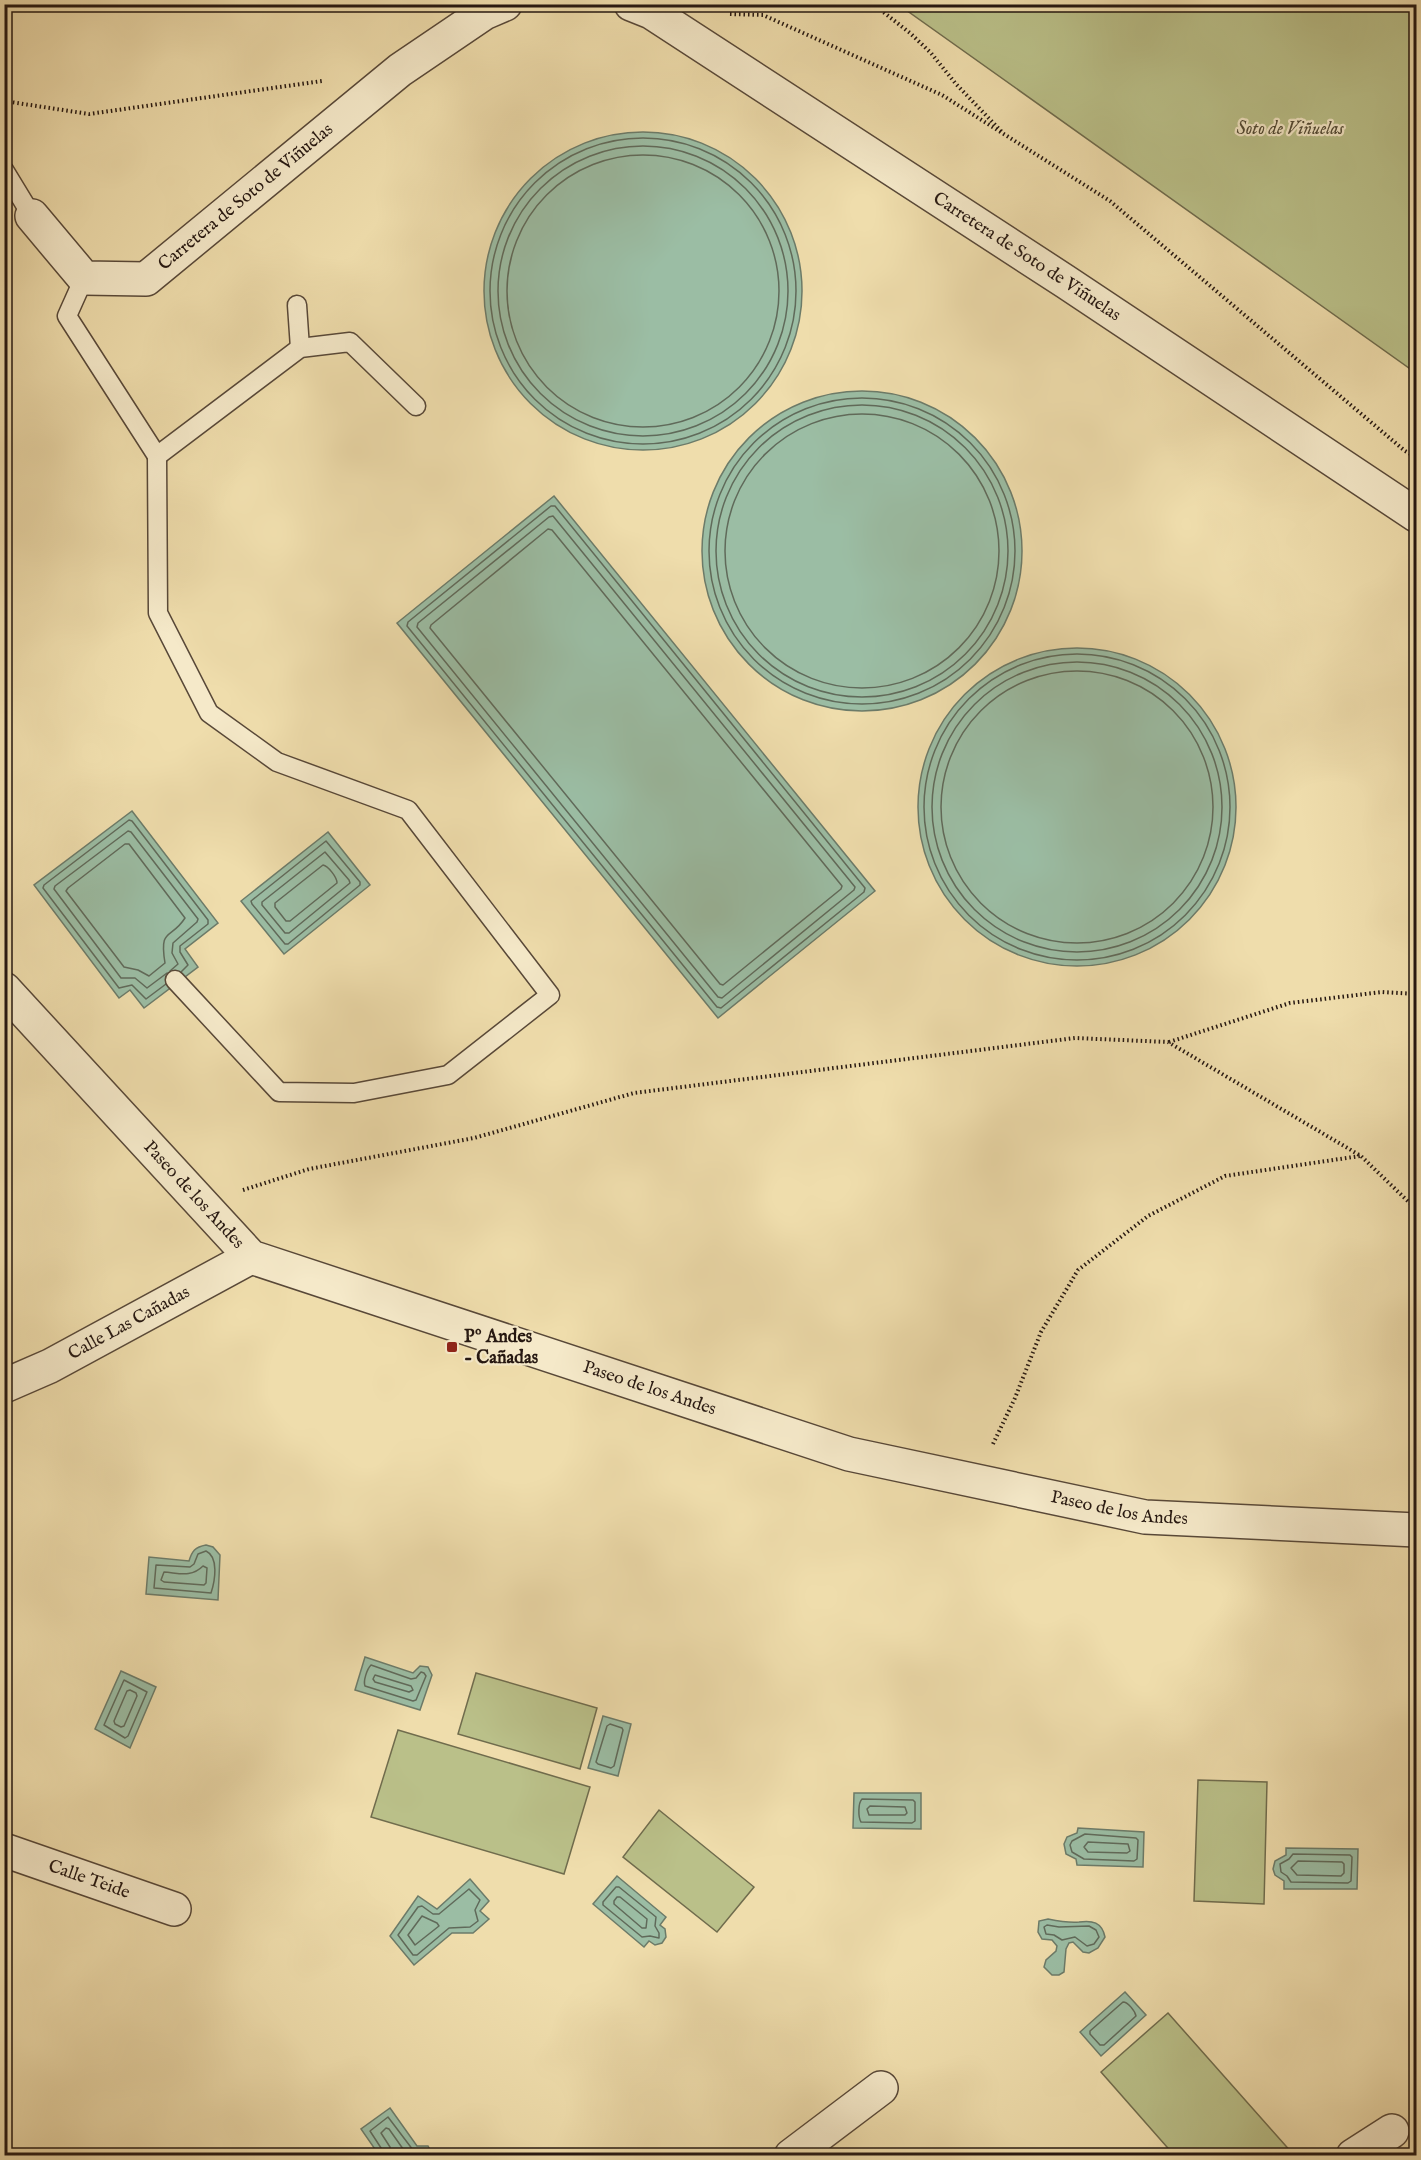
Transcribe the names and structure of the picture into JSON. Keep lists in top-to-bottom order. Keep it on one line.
{"streets":{"street":["Carretera de Soto de Viñuelas","Paseo de los Andes","Calle Las Cañadas","Calle Teide"]},"crossings":[["Paseo de los Andes","Calle Las Cañadas"]],"parks":["Soto de Viñuelas"],"places":{"transit":["Pº Andes - Cañadas"]}}
